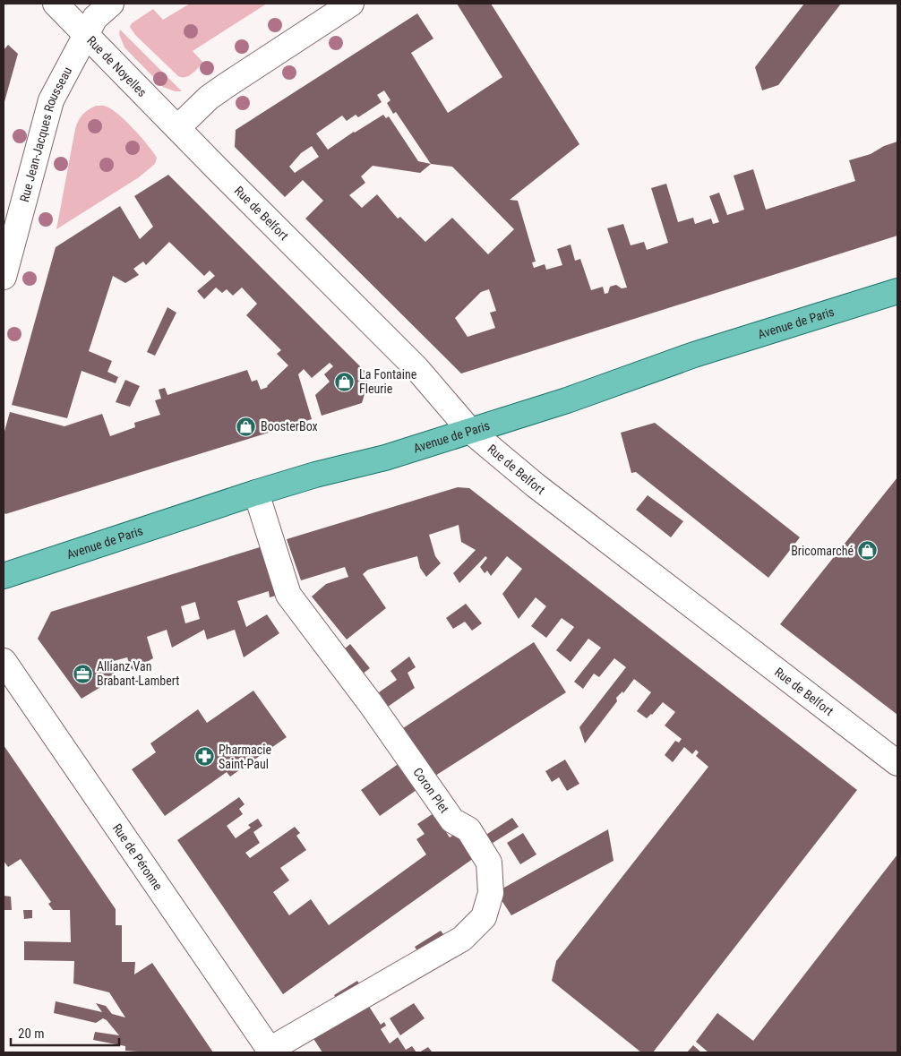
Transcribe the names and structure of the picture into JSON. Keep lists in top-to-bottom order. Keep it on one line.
{"streets":{"main road":["Avenue de Paris"],"street":["Rue de Noyelles","Rue Jean-Jacques Rousseau","Rue de Belfort","Coron Plet","Rue de Péronne"]},"crossings":[["Rue de Noyelles","Rue Jean-Jacques Rousseau"],["Rue de Noyelles","Rue de Belfort"],["Rue de Belfort","Avenue de Paris"],["Avenue de Paris","Coron Plet"],["Coron Plet","Rue de Péronne"]],"places":{"shop":["La Fontaine Fleurie","BoosterBox","Bricomarché"],"office":["Allianz Van Brabant-Lambert"],"pharmacy":["Pharmacie Saint-Paul"]},"scale_bar":"20 m"}
